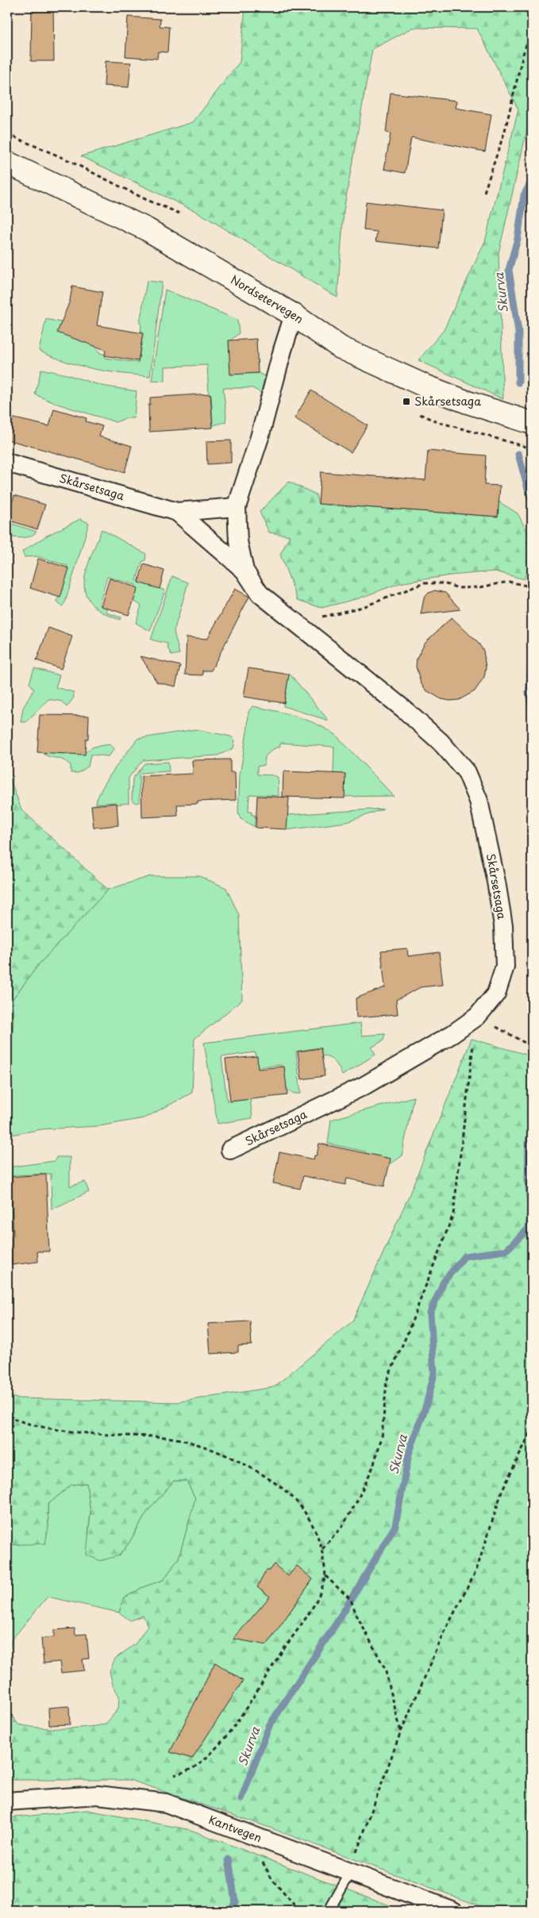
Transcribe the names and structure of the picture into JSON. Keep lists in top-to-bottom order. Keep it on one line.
{"streets":{"main road":["Nordsetervegen"],"street":["Skårsetsaga","Kantvegen"]},"crossings":[["Nordsetervegen","Skårsetsaga"]],"water":["Skurva"],"places":{"transit":["Skårsetsaga"]}}
